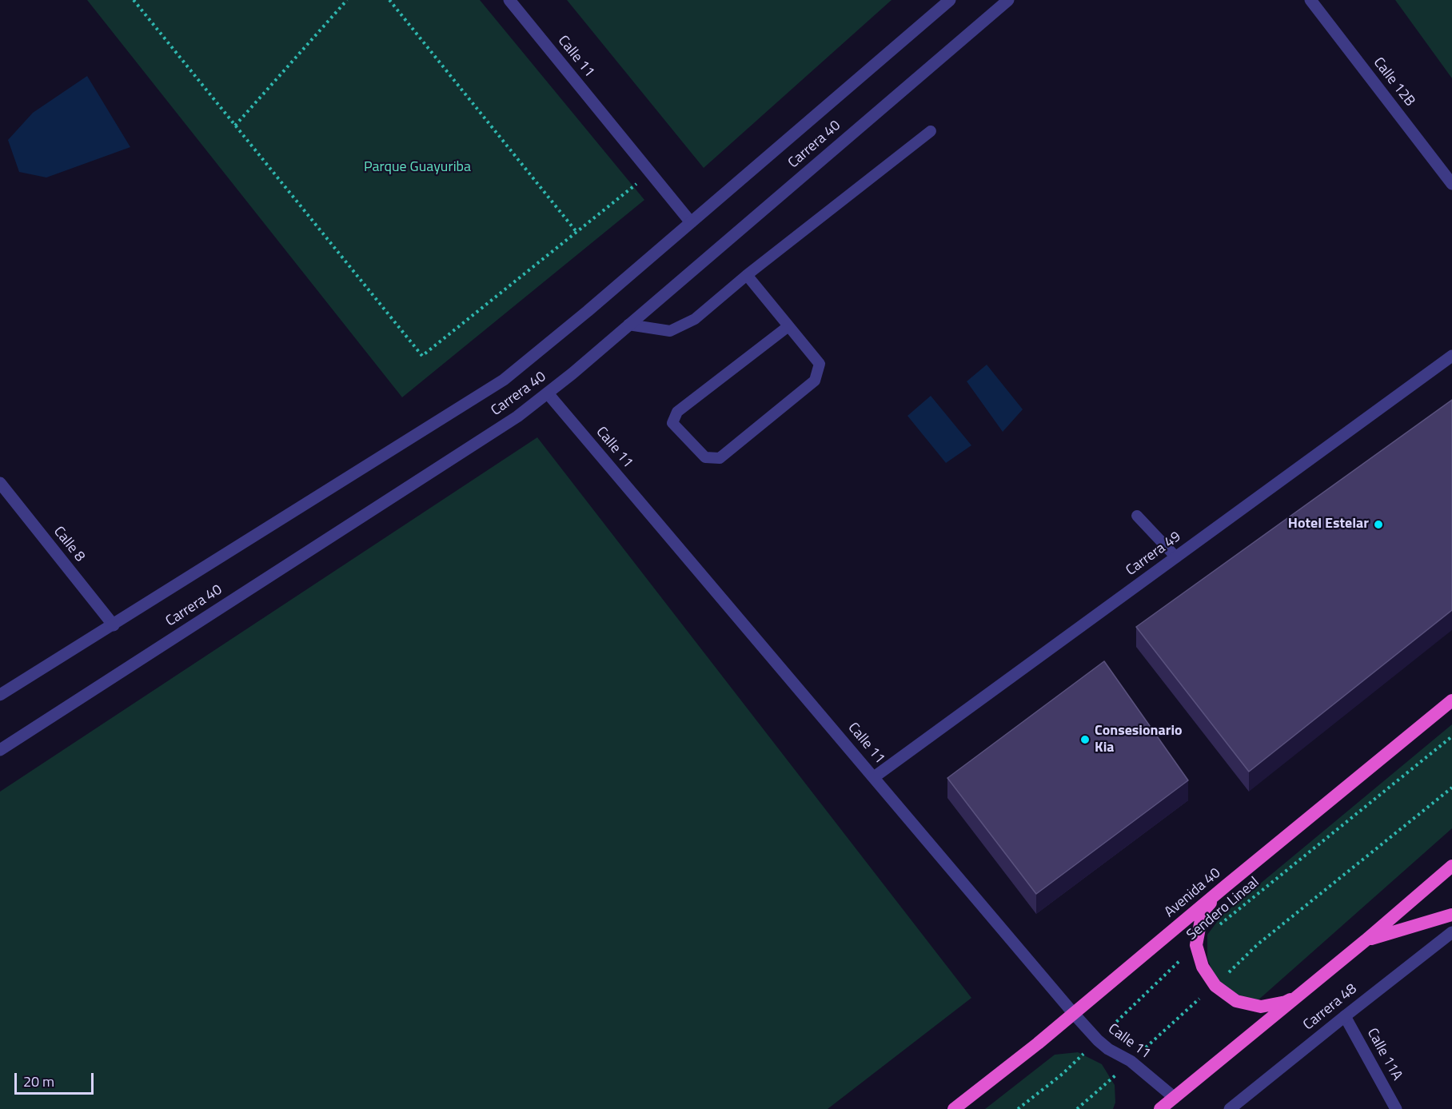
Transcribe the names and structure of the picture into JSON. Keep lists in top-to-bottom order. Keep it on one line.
{"streets":{"highway":["Avenida 40"],"street":["Calle 11","Calle 12B","Carrera 40","Calle 8","Carrera 49","Carrera 48","Calle 11A"],"path":["Sendero Lineal"]},"crossings":[["Calle 11","Carrera 40"],["Calle 11","Carrera 49"],["Calle 11","Avenida 40"],["Calle 11","Sendero Lineal"],["Carrera 40","Calle 8"],["Carrera 48","Calle 11A"]],"parks":["Parque Guayuriba"],"places":["Hotel Estelar","Consesionario Kia"],"scale_bar":"20 m"}
